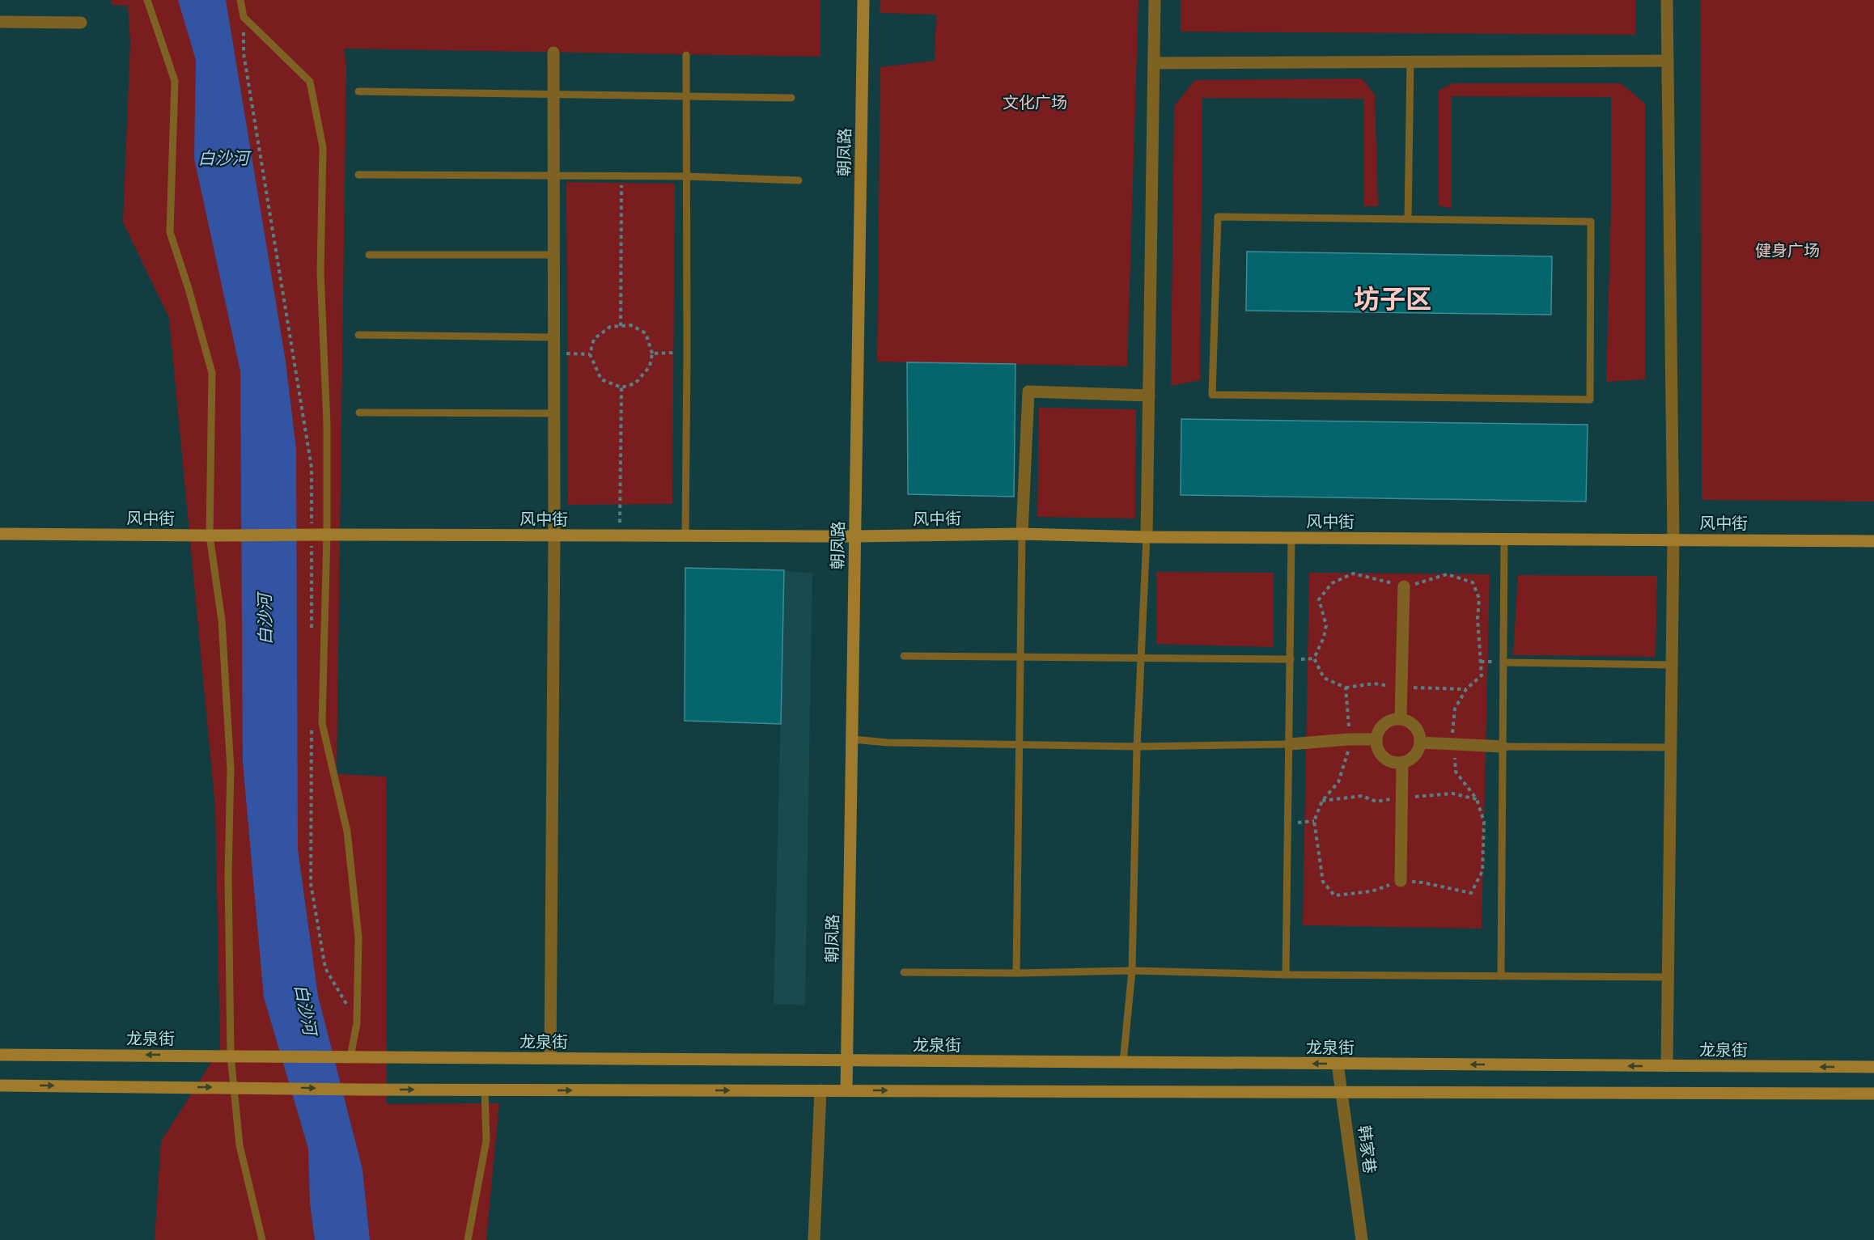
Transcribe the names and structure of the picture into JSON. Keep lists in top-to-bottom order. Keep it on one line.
{"streets":{"street":["朝凤路","风中街","龙泉街","韩家巷"]},"crossings":[["朝凤路","风中街"],["朝凤路","龙泉街"],["龙泉街","韩家巷"]],"districts":["坊子区"],"water":["白沙河"],"parks":["文化广场","健身广场"]}
